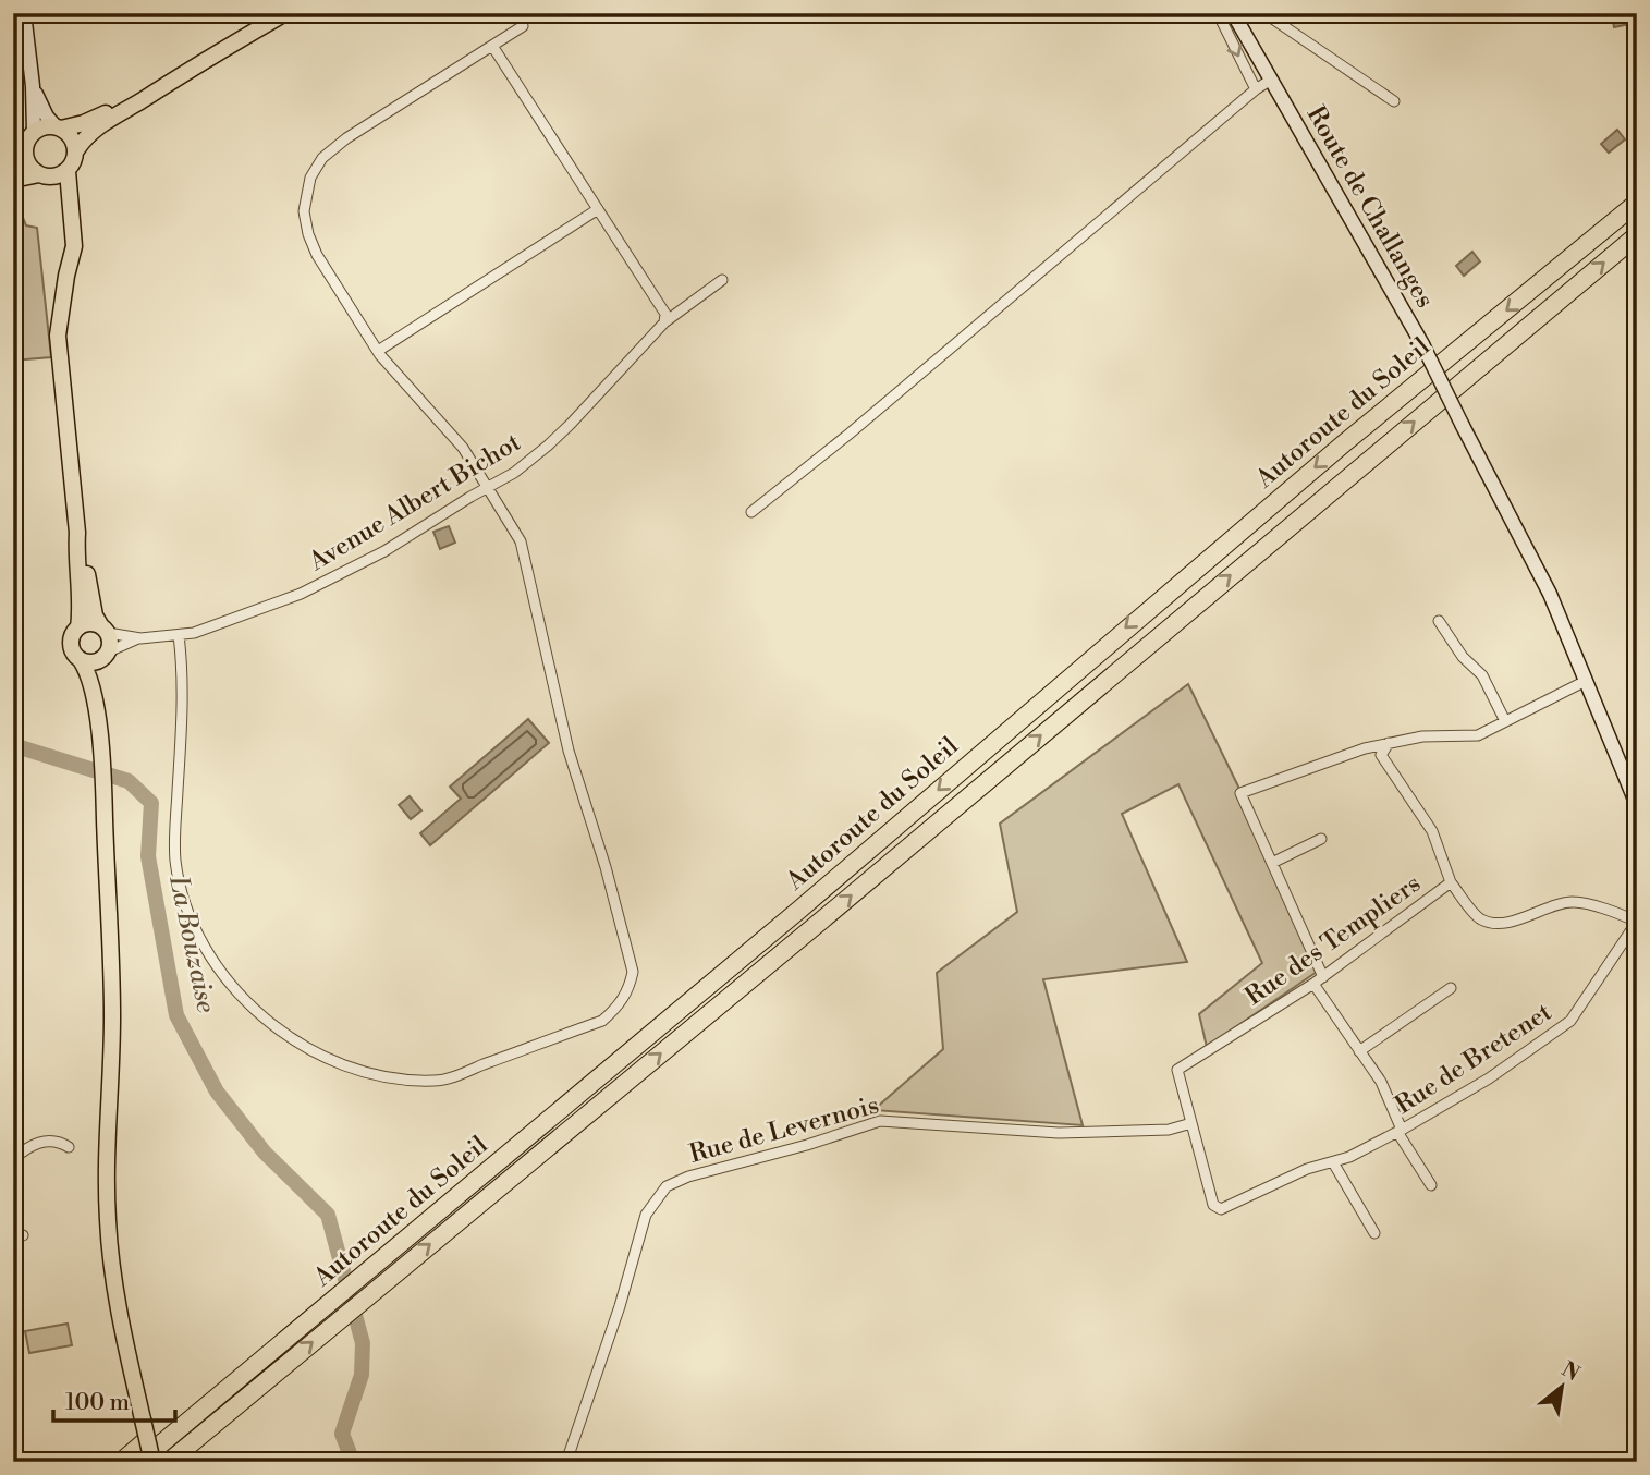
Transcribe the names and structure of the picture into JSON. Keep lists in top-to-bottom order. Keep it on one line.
{"streets":{"highway":["Autoroute du Soleil"],"street":["Route de Challanges","Avenue Albert Bichot","Rue des Templiers","Rue de Bretenet","Rue de Levernois"]},"crossings":[["Rue des Templiers","Rue de Bretenet"],["Rue des Templiers","Rue de Levernois"],["Rue de Bretenet","Rue de Levernois"]],"water":["La Bouzaise"],"scale_bar":"100 m","north":"top right"}
